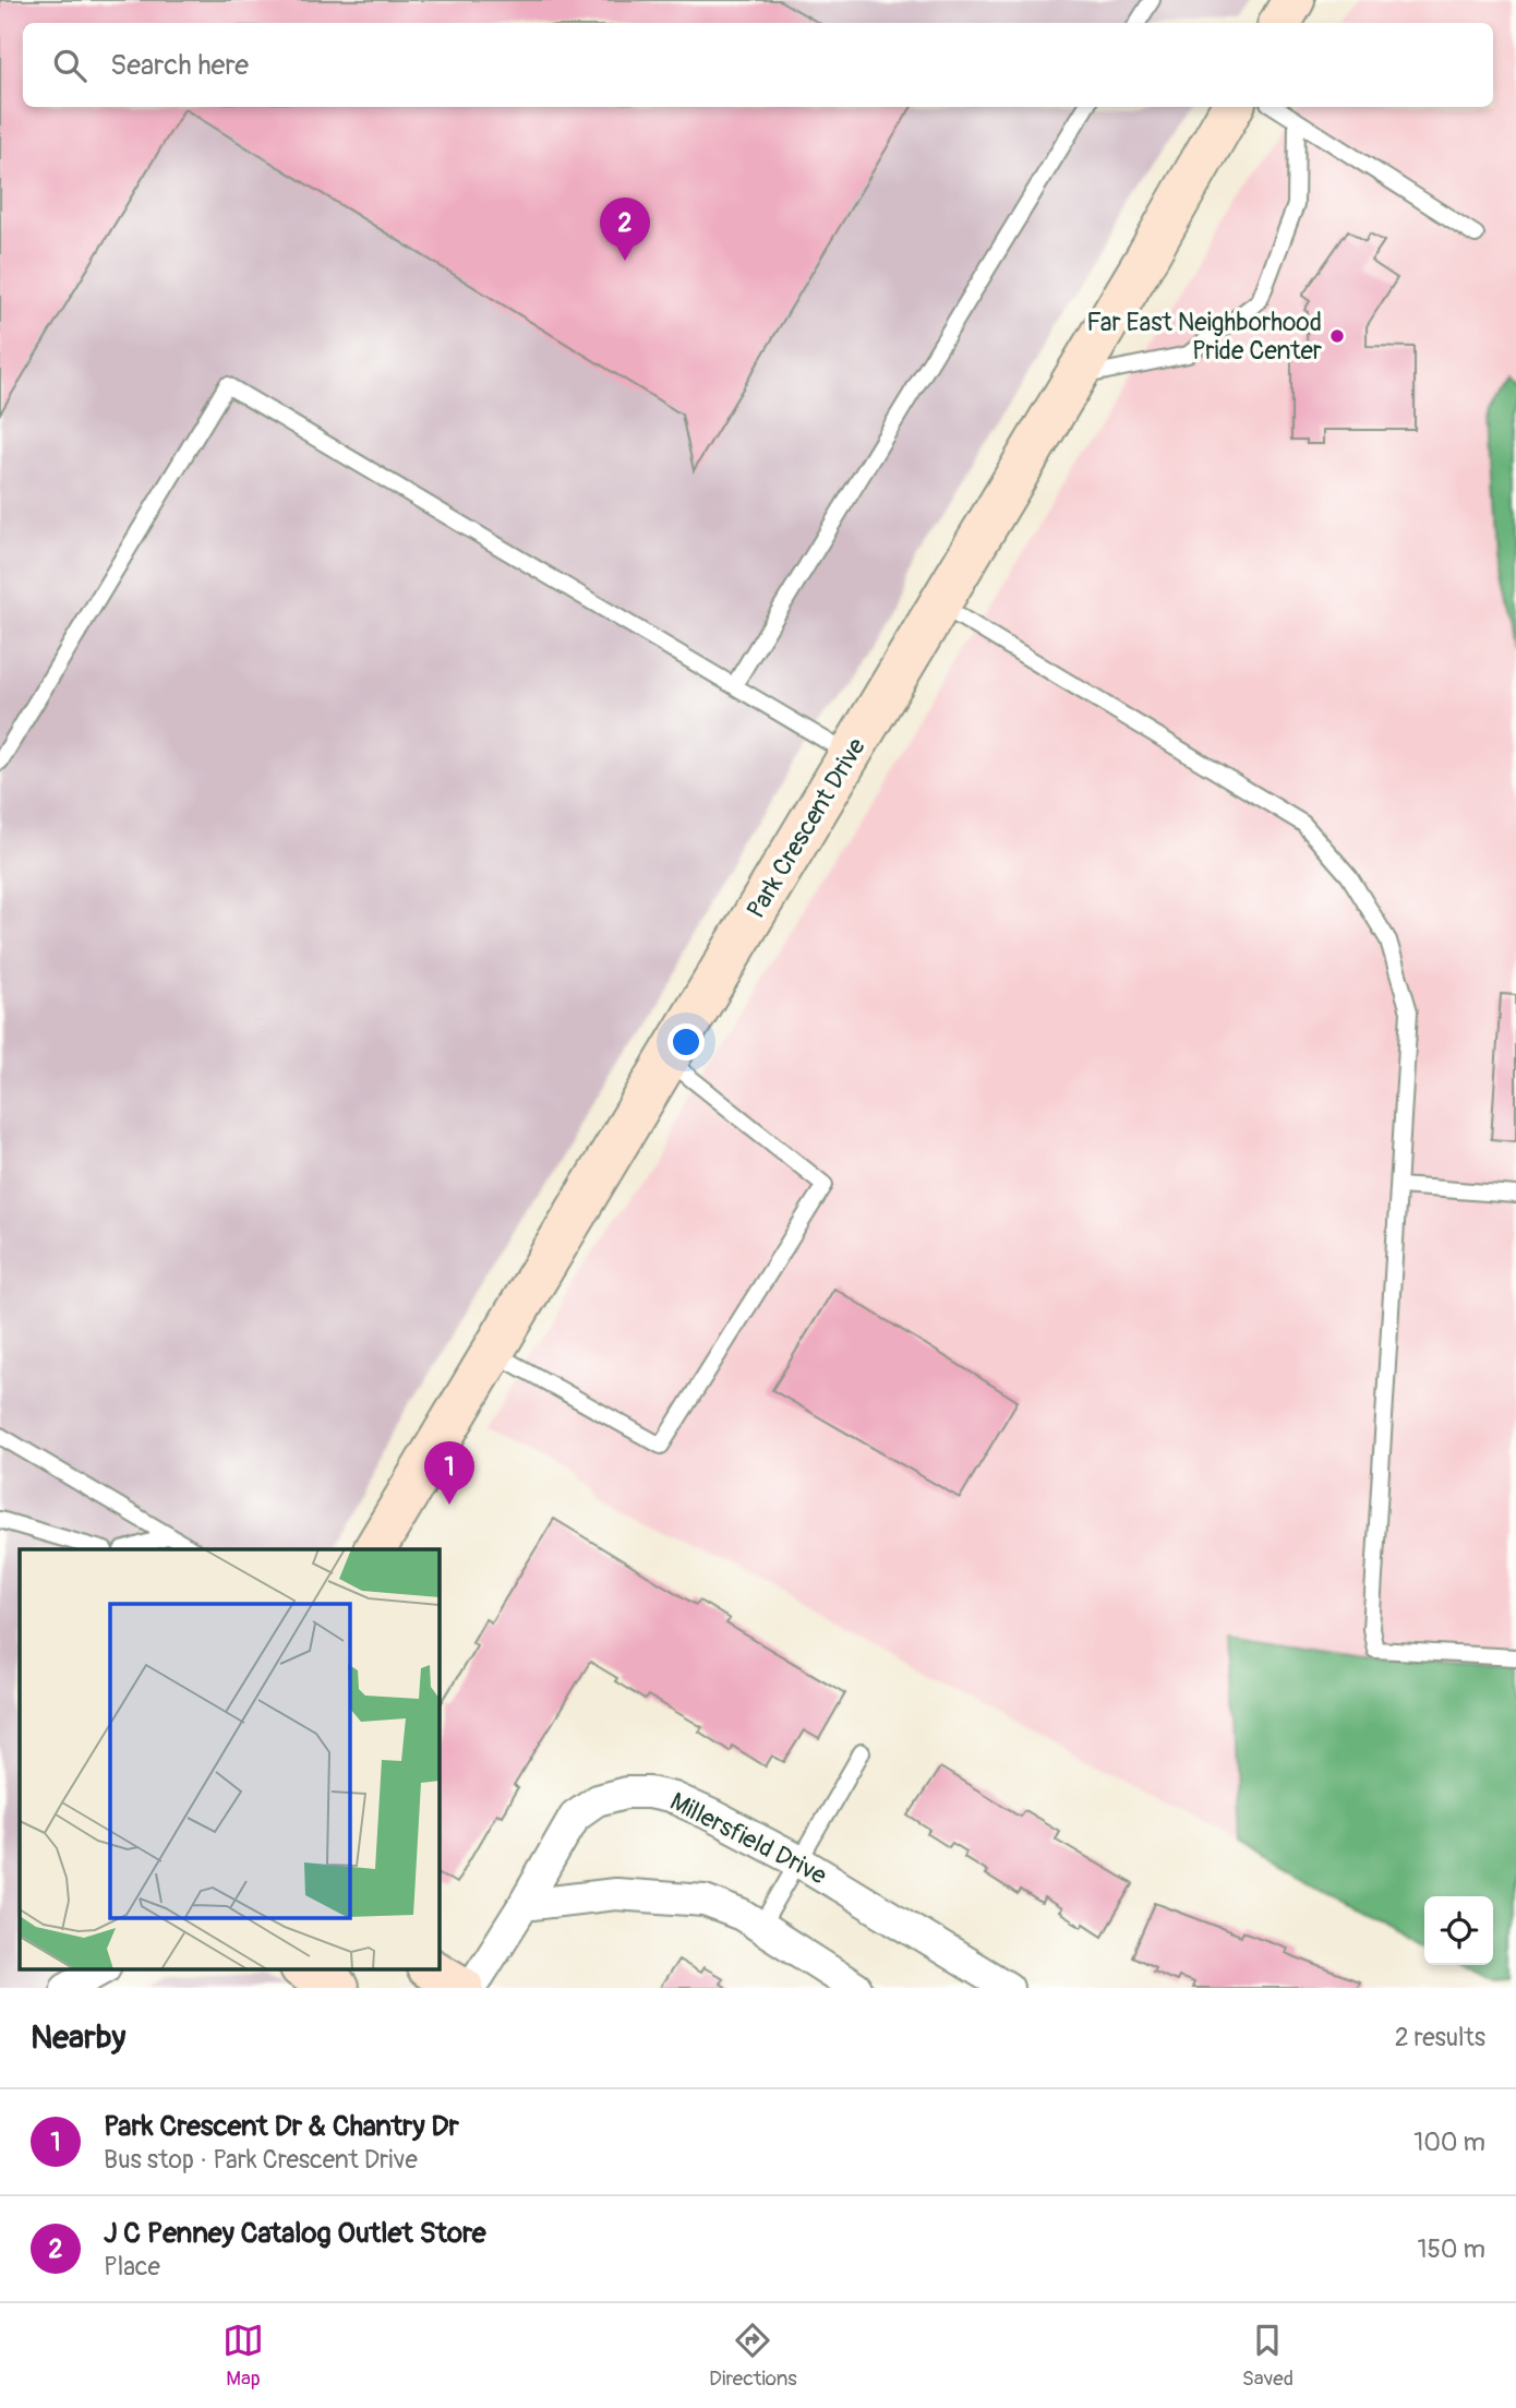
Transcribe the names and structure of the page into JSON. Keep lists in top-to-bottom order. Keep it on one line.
{"streets":{"street":["Park Crescent Drive","Millersfield Drive"]},"places":["Far East Neighborhood Pride Center"],"page":{"search":"Search here","pins":["2","1"],"heading":["Nearby","2 results"],"list":[{"mark":"1","name":"Park Crescent Dr & Chantry Dr","note":"Bus stop · Park Crescent Drive","value":"100 m"},{"mark":"2","name":"J C Penney Catalog Outlet Store","note":"Place","value":"150 m"}],"nav":["Map","Directions","Saved"]}}
